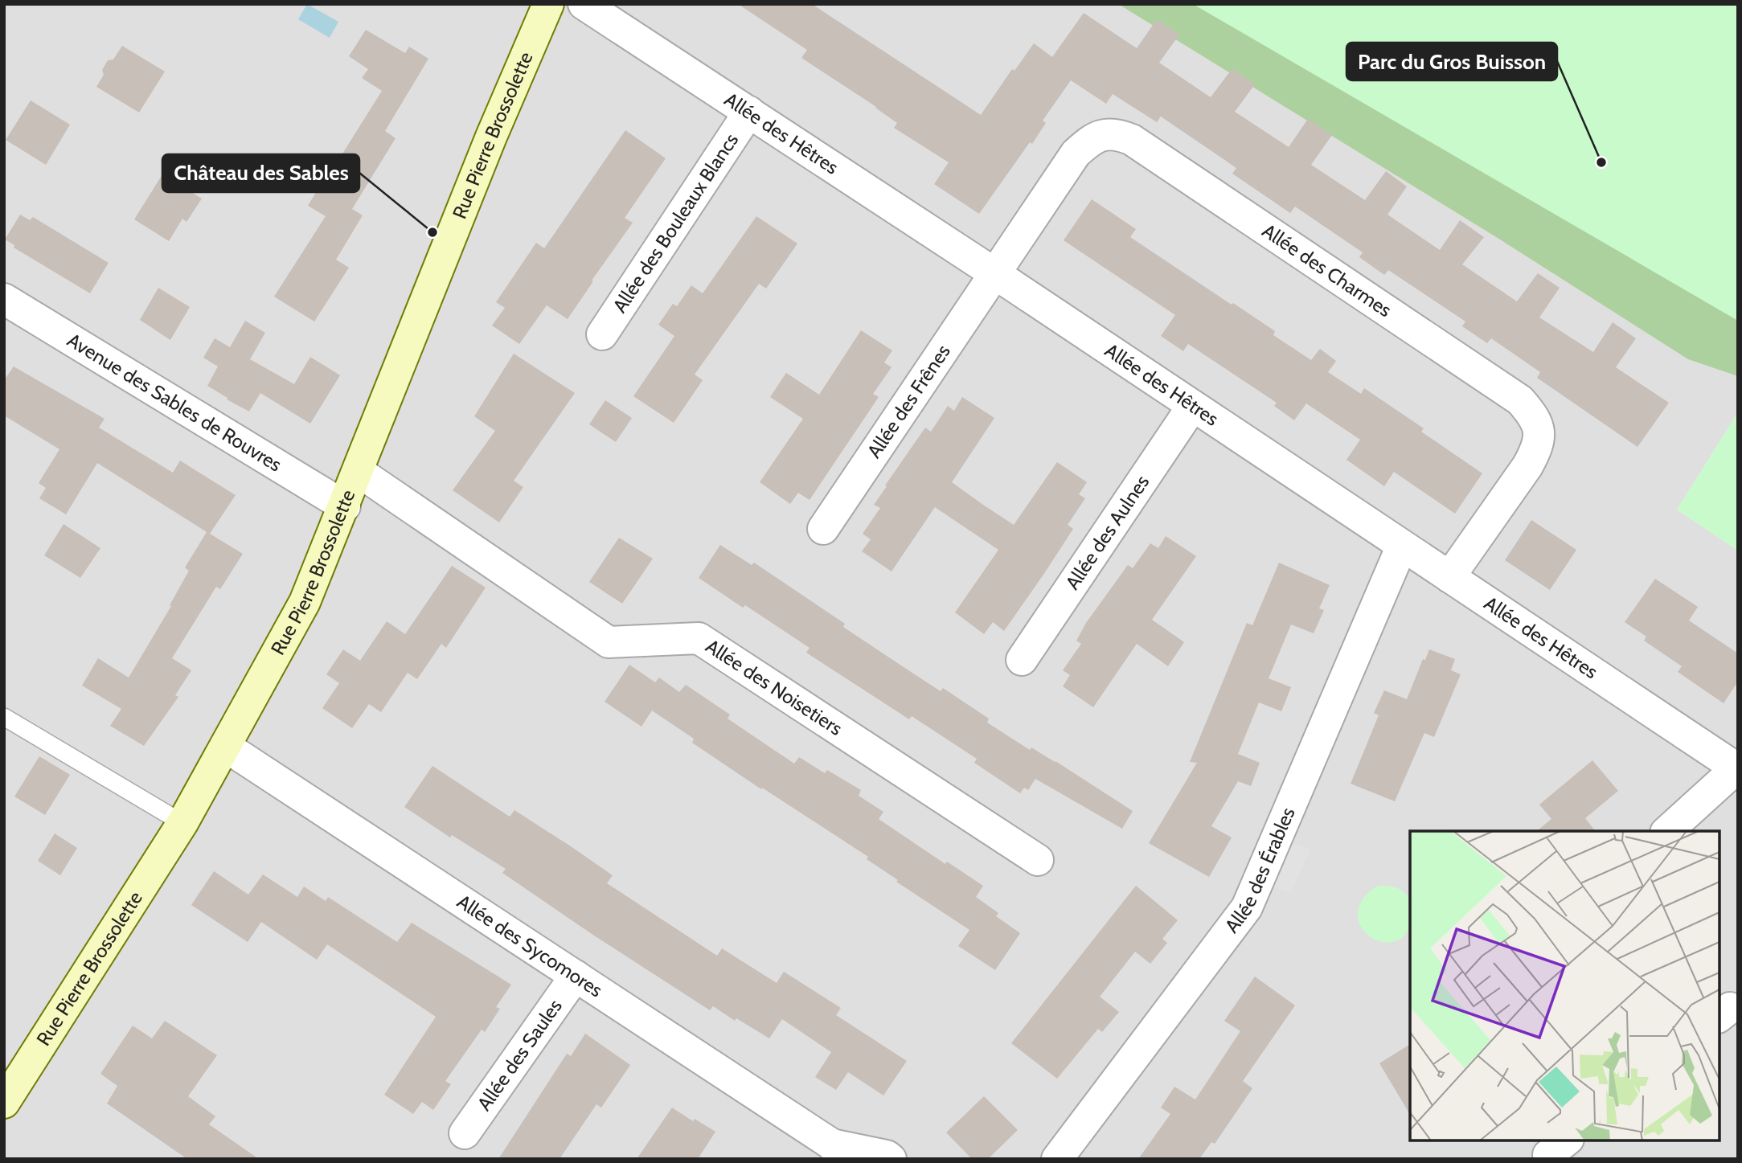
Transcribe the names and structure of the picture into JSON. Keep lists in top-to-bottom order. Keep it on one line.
{"streets":{"street":["Allée des Hêtres","Rue Pierre Brossolette","Allée des Bouleaux Blancs","Allée des Charmes","Allée des Frênes","Avenue des Sables de Rouvres","Allée des Aulnes","Allée des Noisetiers","Allée des Érables","Allée des Sycomores","Allée des Saules"]},"crossings":[["Allée des Hêtres","Allée des Bouleaux Blancs"],["Allée des Hêtres","Allée des Charmes"],["Allée des Hêtres","Allée des Frênes"],["Allée des Hêtres","Allée des Aulnes"],["Allée des Hêtres","Allée des Érables"],["Rue Pierre Brossolette","Avenue des Sables de Rouvres"],["Rue Pierre Brossolette","Allée des Noisetiers"],["Rue Pierre Brossolette","Allée des Sycomores"],["Allée des Charmes","Allée des Frênes"],["Allée des Sycomores","Allée des Saules"]],"places":["Parc du Gros Buisson","Château des Sables"]}
